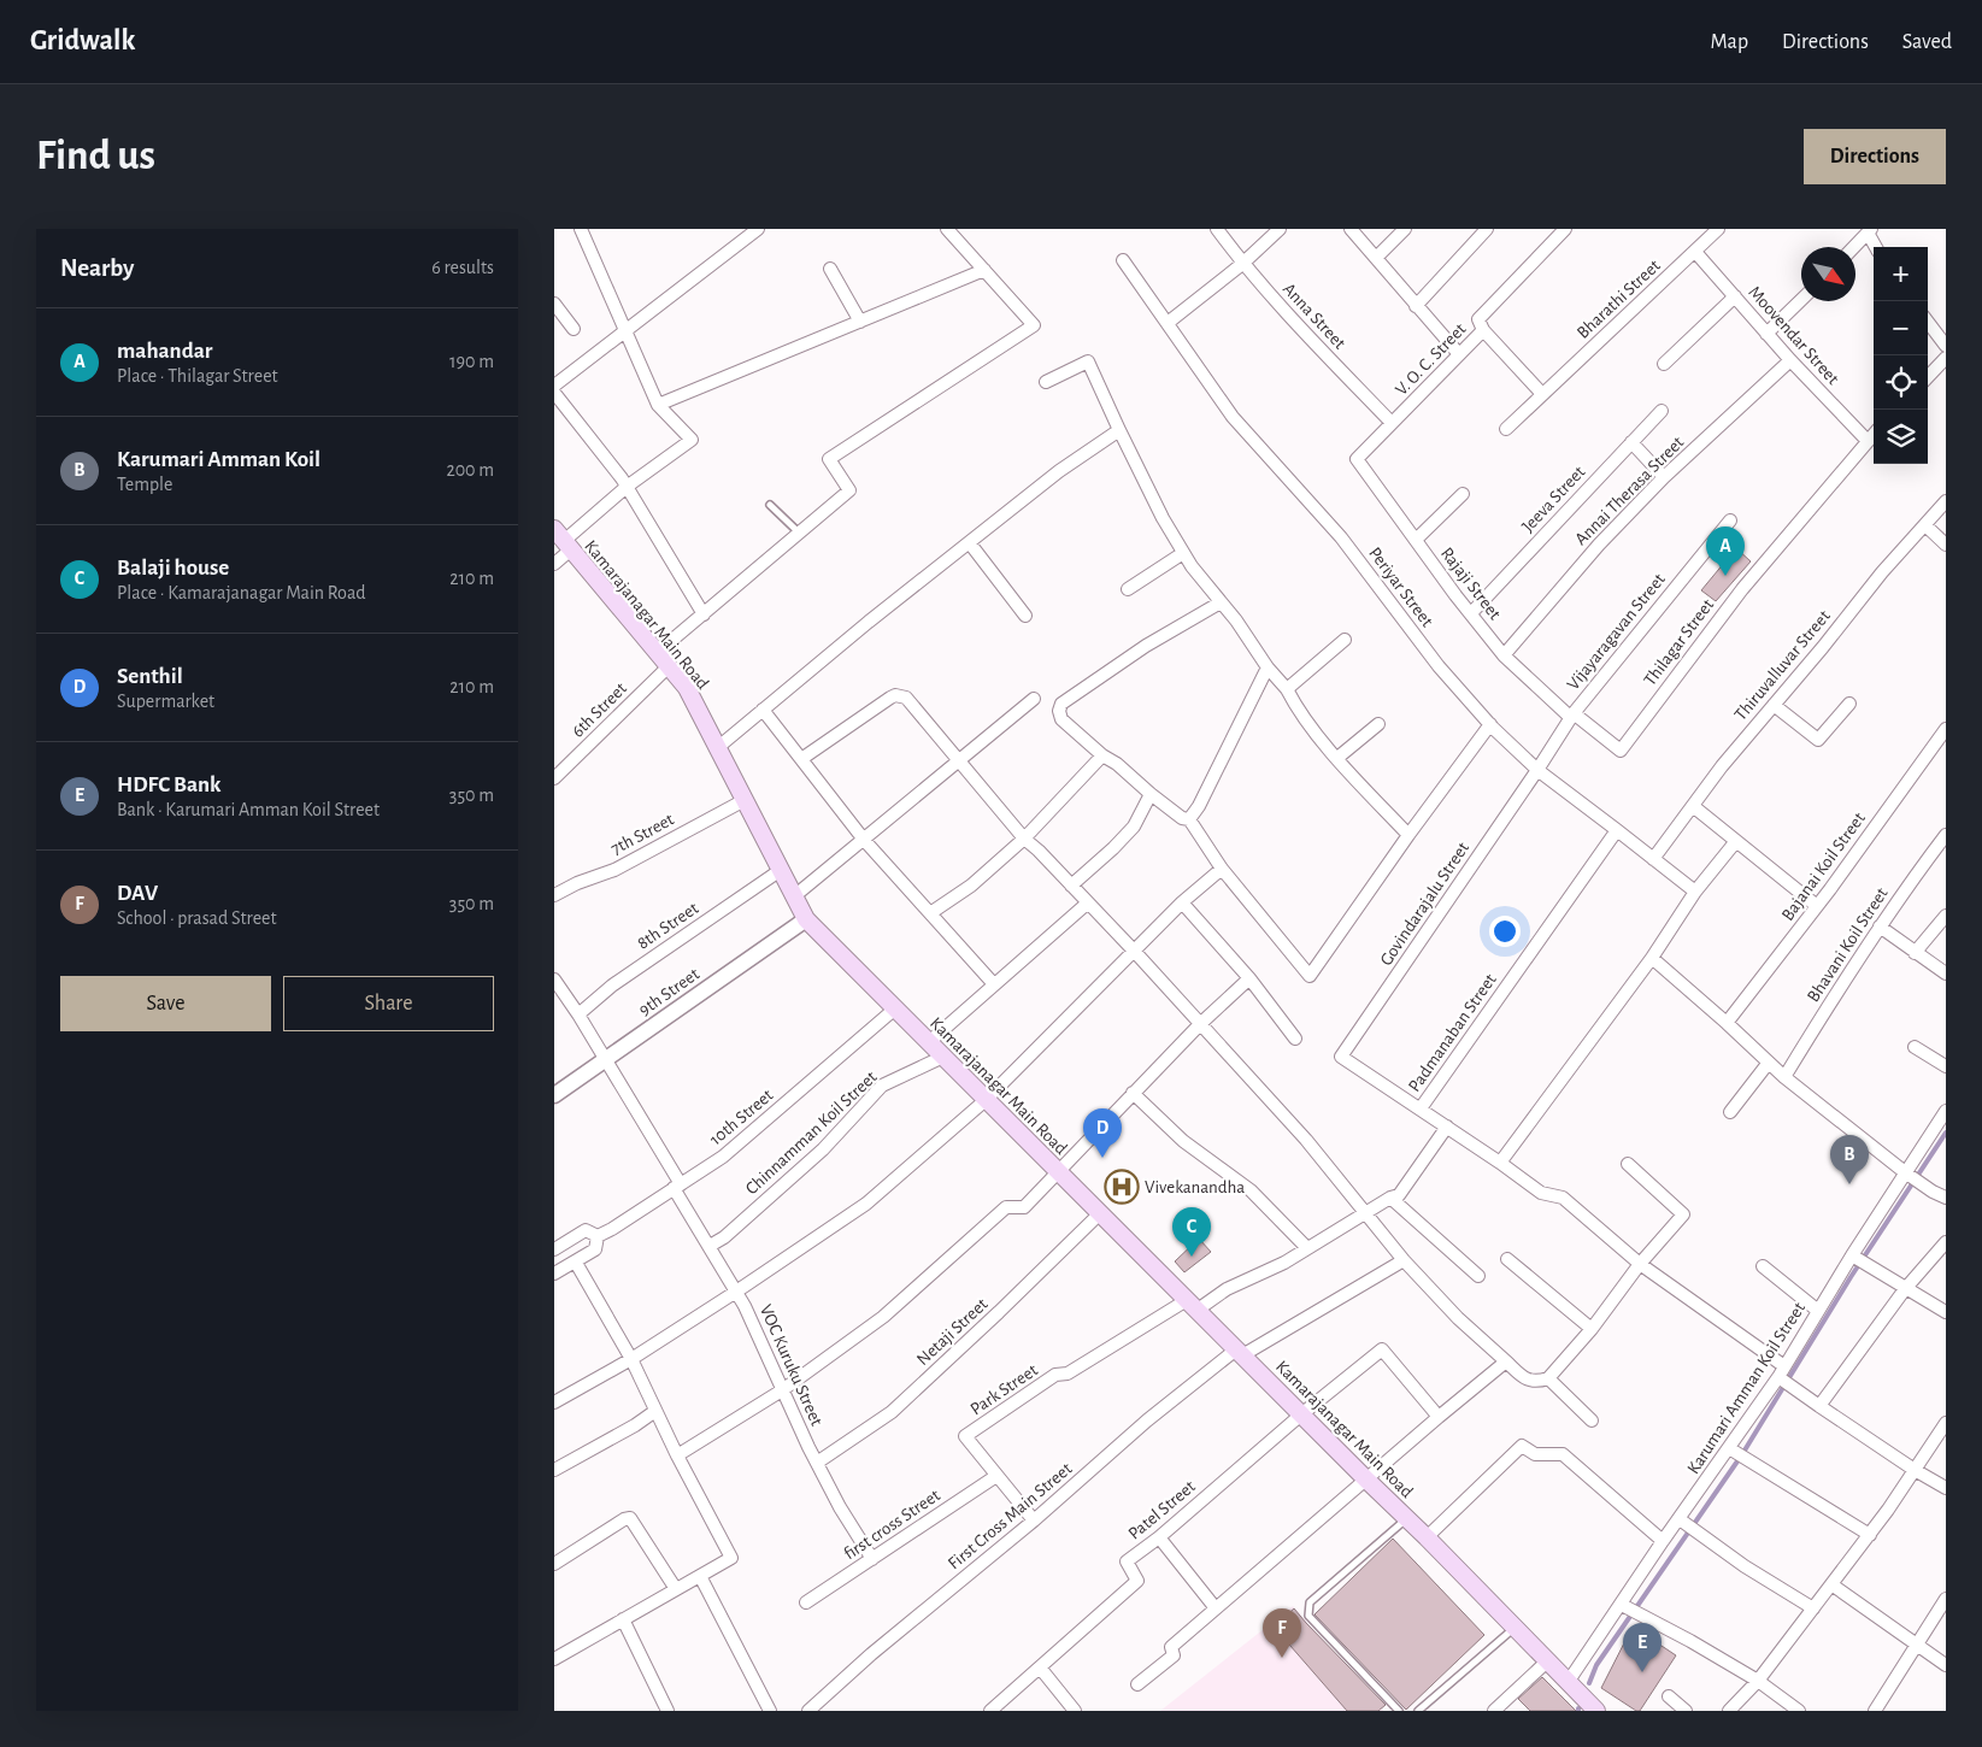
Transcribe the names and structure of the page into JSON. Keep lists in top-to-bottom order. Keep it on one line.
{"streets":{"main road":["Kamarajanagar Main Road"],"street":["Bharathi Street","Anna Street","Moovendar Street","V. O. C. Street","Annai Therasa Street","Jeeva Street","Rajaji Street","Periyar Street","Vijayaragavan Street","Thilagar Street","Thiruvalluvar Street","6th Street","7th Street","Bajanai Koil Street","Govindarajalu Street","8th Street","Bhavani Koil Street","9th Street","Padmanaban Street","10th Street","Chinnamman Koil Street","Netaji Street","VOC Kuruku Street","Karumari Amman Koil Street","Park Street","Patel Street","First Cross Main Street","first cross Street"]},"crossings":[["Bharathi Street","Moovendar Street"],["Anna Street","V. O. C. Street"],["Moovendar Street","Annai Therasa Street"],["Moovendar Street","Thilagar Street"],["V. O. C. Street","Rajaji Street"],["Annai Therasa Street","Rajaji Street"],["Jeeva Street","Rajaji Street"],["Rajaji Street","Vijayaragavan Street"],["Rajaji Street","Thilagar Street"],["Periyar Street","Vijayaragavan Street"],["Periyar Street","Thiruvalluvar Street"],["Periyar Street","Govindarajalu Street"],["Periyar Street","Padmanaban Street"],["Kamarajanagar Main Road","6th Street"],["Kamarajanagar Main Road","7th Street"],["Kamarajanagar Main Road","8th Street"],["Kamarajanagar Main Road","9th Street"],["Kamarajanagar Main Road","10th Street"],["Kamarajanagar Main Road","Chinnamman Koil Street"],["Kamarajanagar Main Road","Netaji Street"],["Kamarajanagar Main Road","Karumari Amman Koil Street"],["Kamarajanagar Main Road","Park Street"],["Kamarajanagar Main Road","Patel Street"],["Kamarajanagar Main Road","First Cross Main Street"],["Vijayaragavan Street","Thilagar Street"],["Vijayaragavan Street","Govindarajalu Street"],["Govindarajalu Street","Padmanaban Street"],["8th Street","VOC Kuruku Street"],["9th Street","VOC Kuruku Street"],["10th Street","VOC Kuruku Street"],["Chinnamman Koil Street","VOC Kuruku Street"],["Netaji Street","VOC Kuruku Street"],["VOC Kuruku Street","first cross Street"],["Park Street","First Cross Main Street"],["Park Street","first cross Street"]],"places":{"hospital":["Vivekanandha"]},"north":"bottom right","page":{"header":"Gridwalk","nav":["Map","Directions","Saved"],"buttons":["Directions",["Save","Share"]],"title":"Find us","heading":["Nearby","6 results"],"map_buttons":["+","−"],"list":[{"mark":"A","name":"mahandar","note":"Place · Thilagar Street","value":"190 m"},{"mark":"B","name":"Karumari Amman Koil","note":"Temple","value":"200 m"},{"mark":"C","name":"Balaji house","note":"Place · Kamarajanagar Main Road","value":"210 m"},{"mark":"D","name":"Senthil","note":"Supermarket","value":"210 m"},{"mark":"E","name":"HDFC Bank","note":"Bank · Karumari Amman Koil Street","value":"350 m"},{"mark":"F","name":"DAV","note":"School · prasad Street","value":"350 m"}],"pins":["A","D","B","C","F","E"]}}
